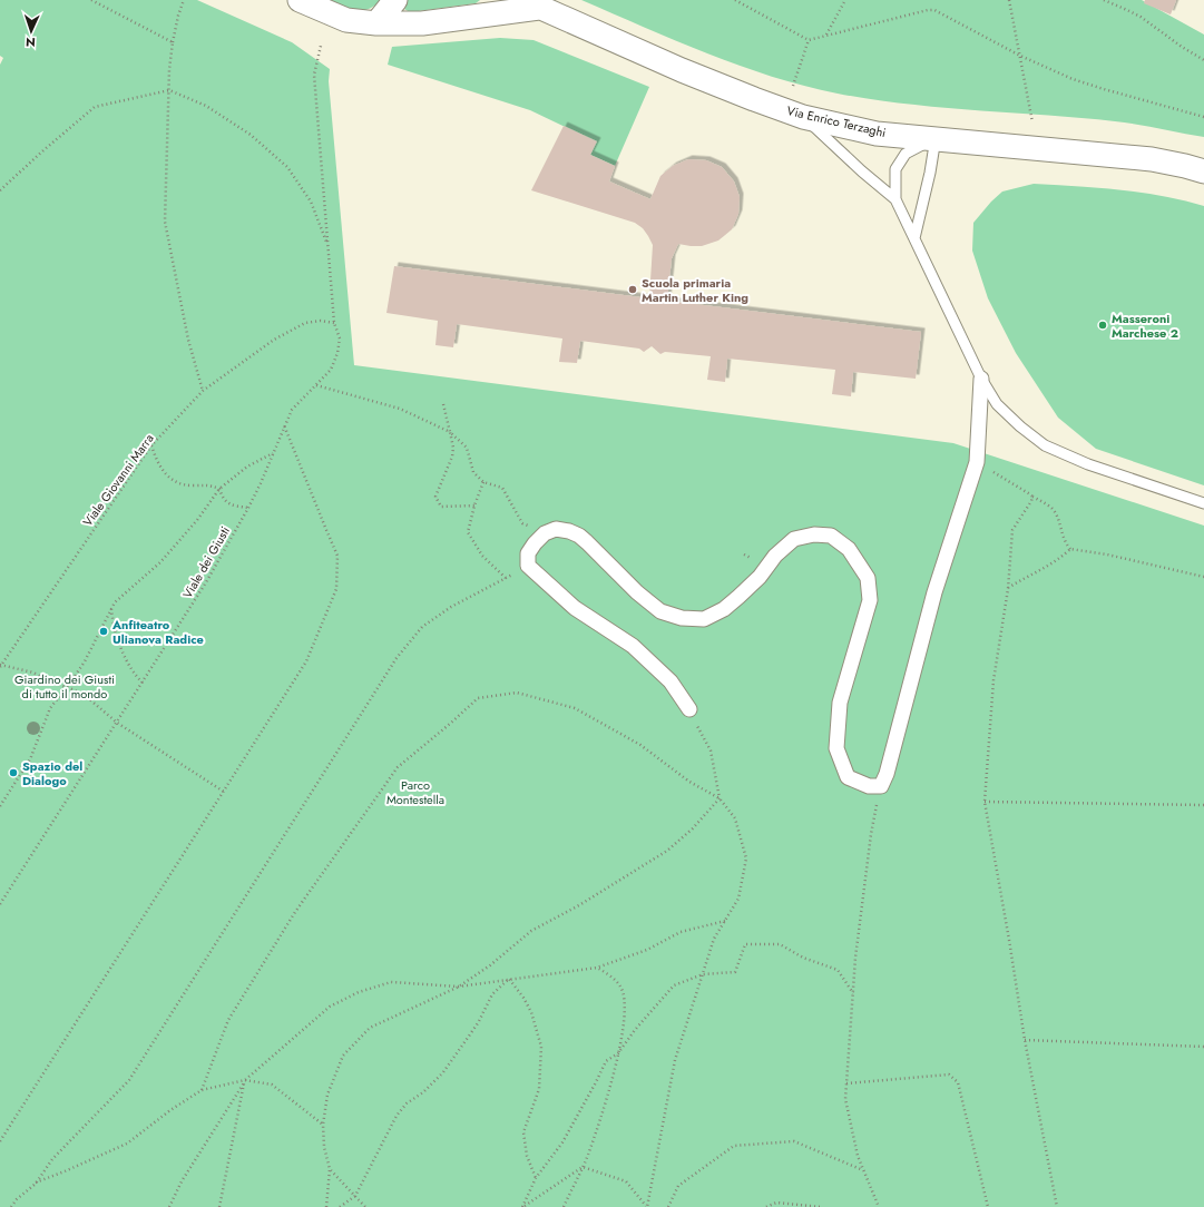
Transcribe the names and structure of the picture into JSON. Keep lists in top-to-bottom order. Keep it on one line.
{"streets":{"street":["Via Enrico Terzaghi"],"path":["Viale Giovanni Marra","Viale dei Giusti"]},"crossings":[["Viale Giovanni Marra","Viale dei Giusti"]],"parks":["Giardino dei Giusti di tutto il mondo","Parco Montestella"],"places":["Scuola primaria Martin Luther King","Masseroni Marchese 2","Anfiteatro Ulianova Radice","Spazio del Dialogo"],"north":"bottom"}
